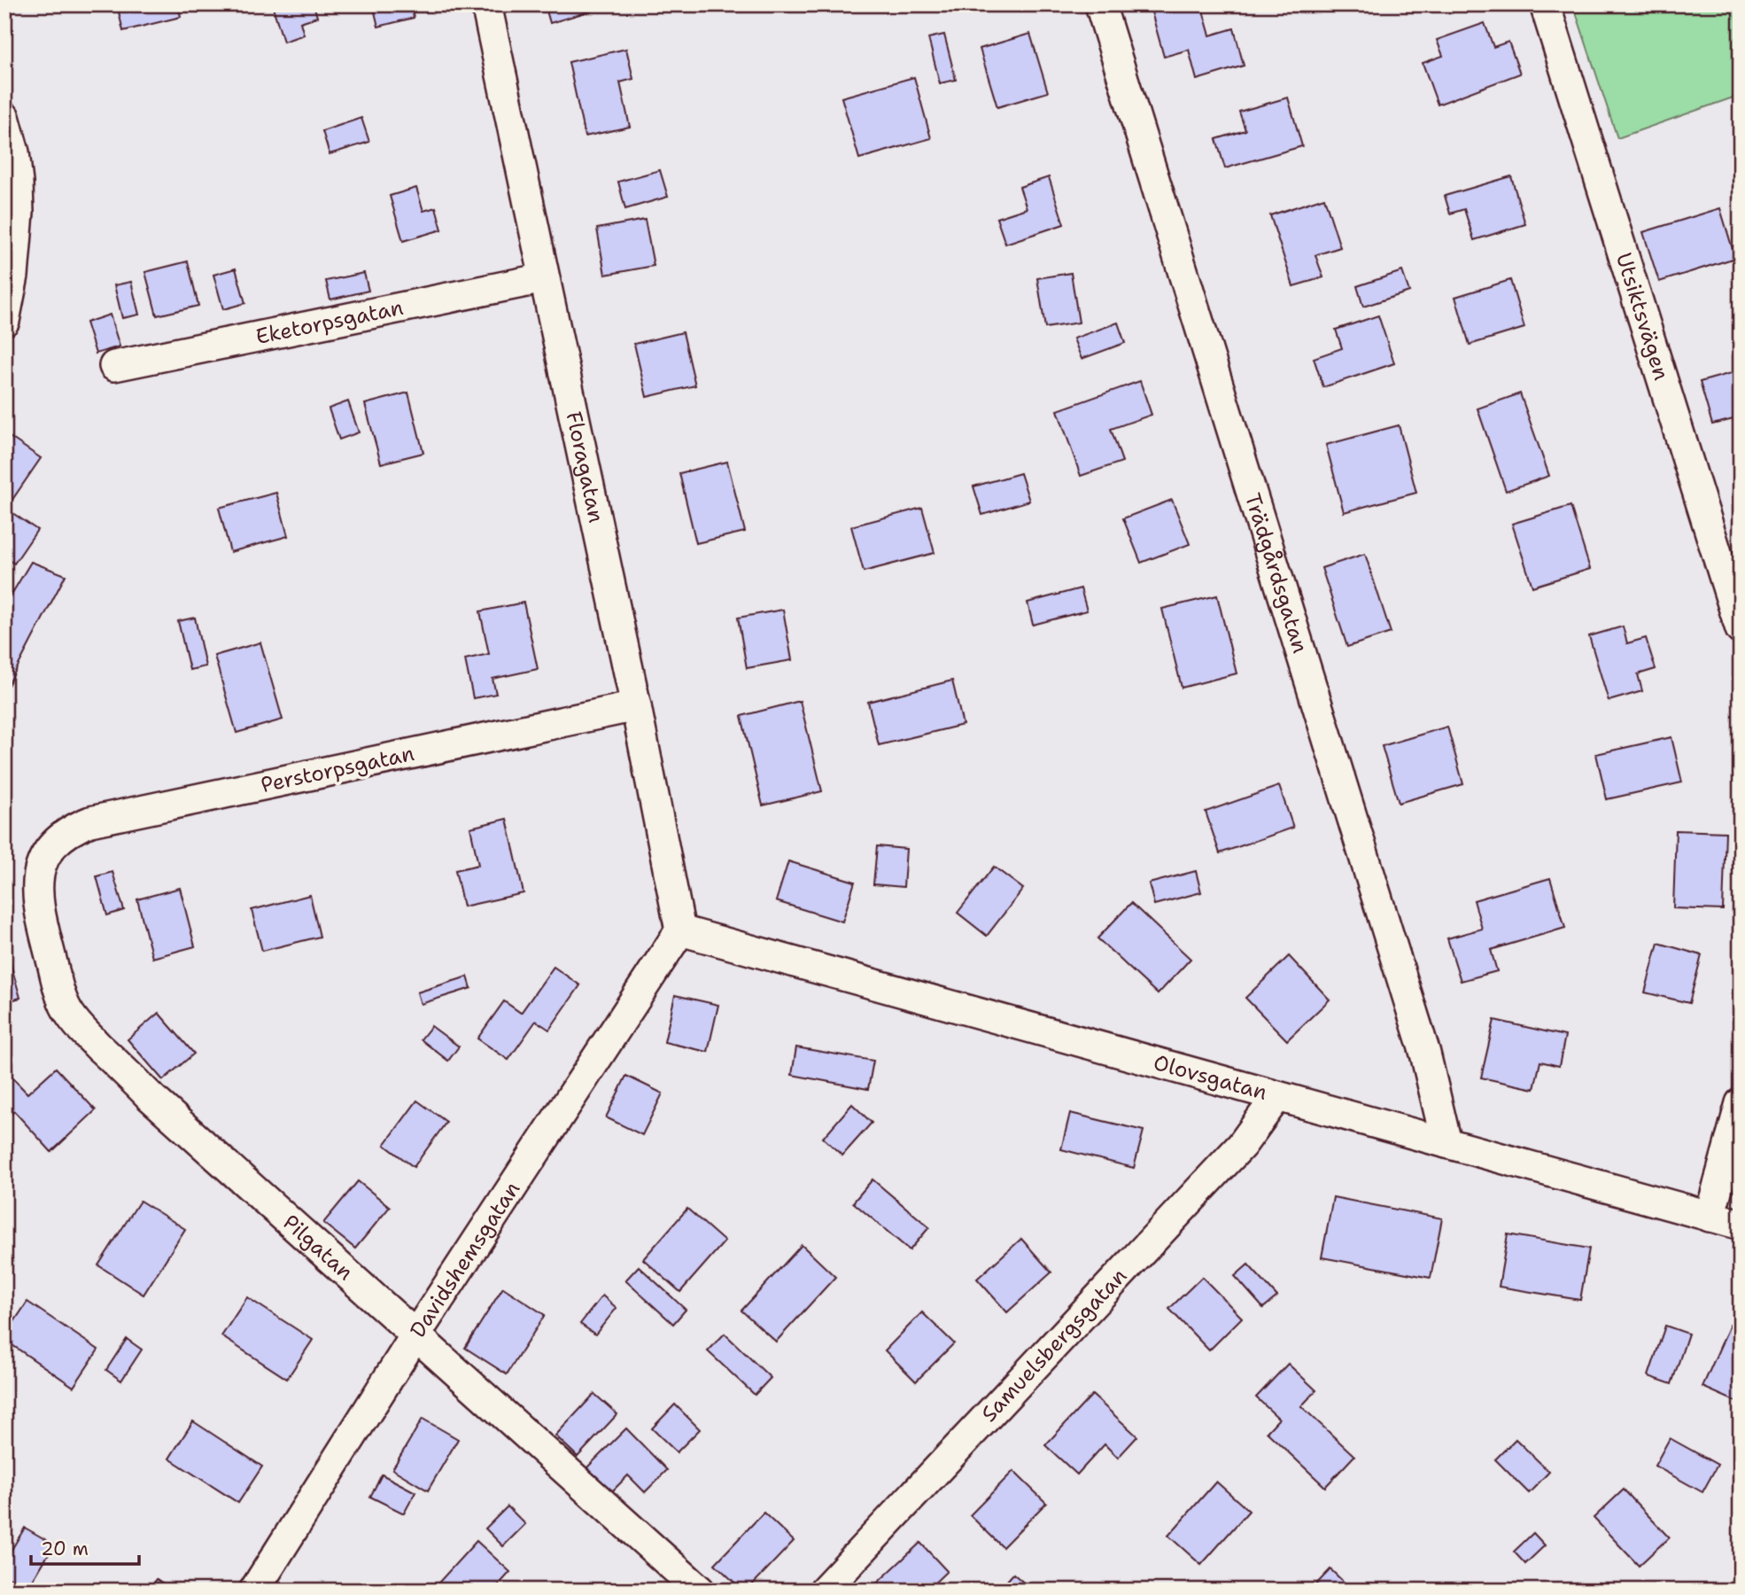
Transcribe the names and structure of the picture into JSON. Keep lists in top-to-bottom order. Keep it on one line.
{"streets":{"street":["Utsiktsvägen","Eketorpsgatan","Floragatan","Trädgårdsgatan","Perstorpsgatan","Olovsgatan","Pilgatan","Davidshemsgatan","Samuelsbergsgatan"]},"crossings":[["Eketorpsgatan","Floragatan"],["Floragatan","Perstorpsgatan"],["Floragatan","Olovsgatan"],["Floragatan","Davidshemsgatan"],["Trädgårdsgatan","Olovsgatan"],["Perstorpsgatan","Pilgatan"],["Olovsgatan","Davidshemsgatan"],["Olovsgatan","Samuelsbergsgatan"],["Pilgatan","Davidshemsgatan"]],"scale_bar":"20 m"}
